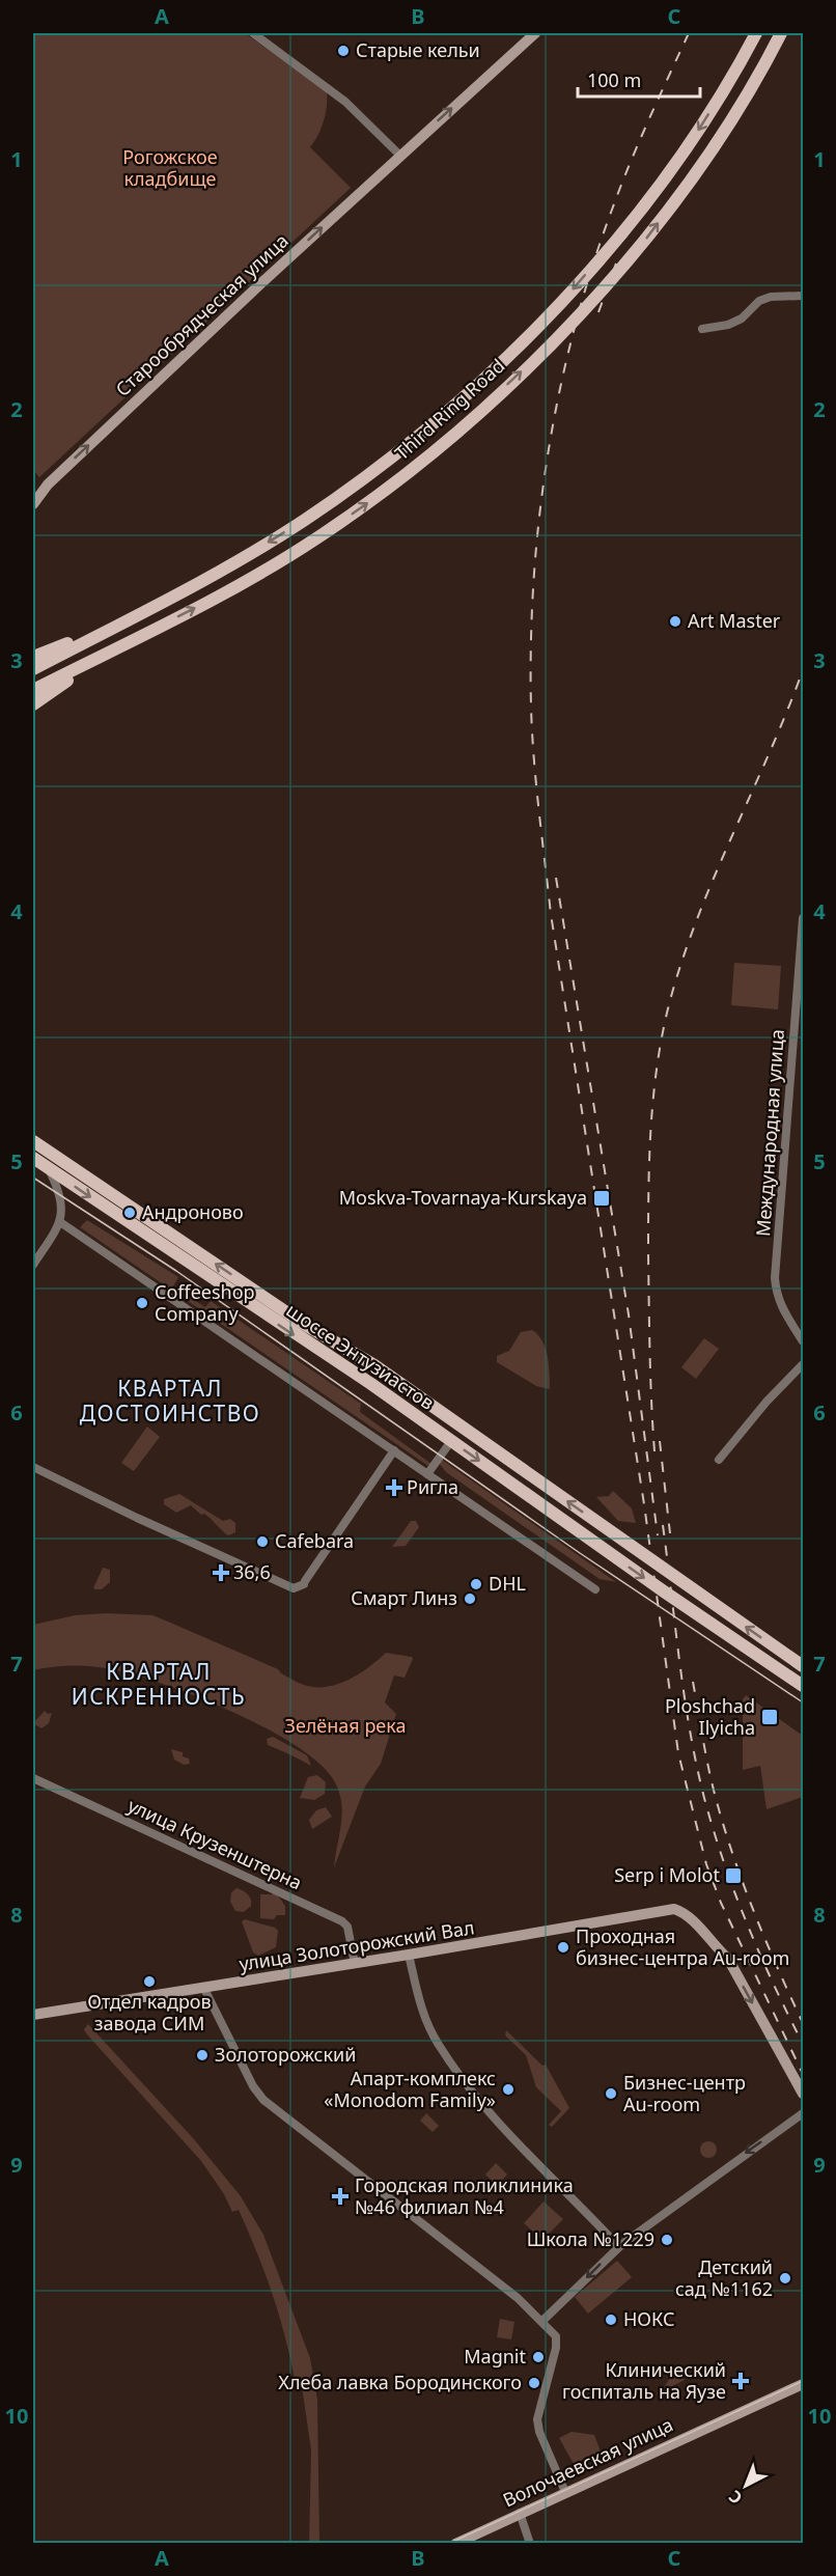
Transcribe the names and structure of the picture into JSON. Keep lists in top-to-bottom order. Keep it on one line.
{"streets":{"main road":["Third Ring Road","шоссе Энтузиастов"],"street":["Старообрядческая улица","Международная улица","улица Крузенштерна","улица Золоторожский Вал","Волочаевская улица"]},"crossings":[["улица Крузенштерна","улица Золоторожский Вал"]],"one_way":["Старообрядческая улица","улица Золоторожский Вал"],"districts":["КВАРТАЛ ДОСТОИНСТВО","КВАРТАЛ ИСКРЕННОСТЬ"],"parks":["Рогожское кладбище","Зелёная река"],"places":{"other":["Старые кельи","Art Master","Андроново","Coffeeshop Company","Cafebara","DHL","Смарт Линз","Проходная бизнес-центра Au-room","Отдел кадров завода СИМ","Золоторожский","Апарт-комплекс «Monodom Family»","Бизнес-центр Au-room","Школа №1229","Детский сад №1162","НОКС","Magnit","Хлеба лавка Бородинского"],"transit":["Moskva-Tovarnaya-Kurskaya","Ploshchad Ilyicha","Serp i Molot"],"health":["Ригла","36,6","Городская поликлиника №46 филиал №4","Клинический госпиталь на Яузе"]},"scale_bar":"100 m","north":"bottom left","grid":{"columns":["A","B","C"],"rows":["1","2","3","4","5","6","7","8","9","10"]}}
